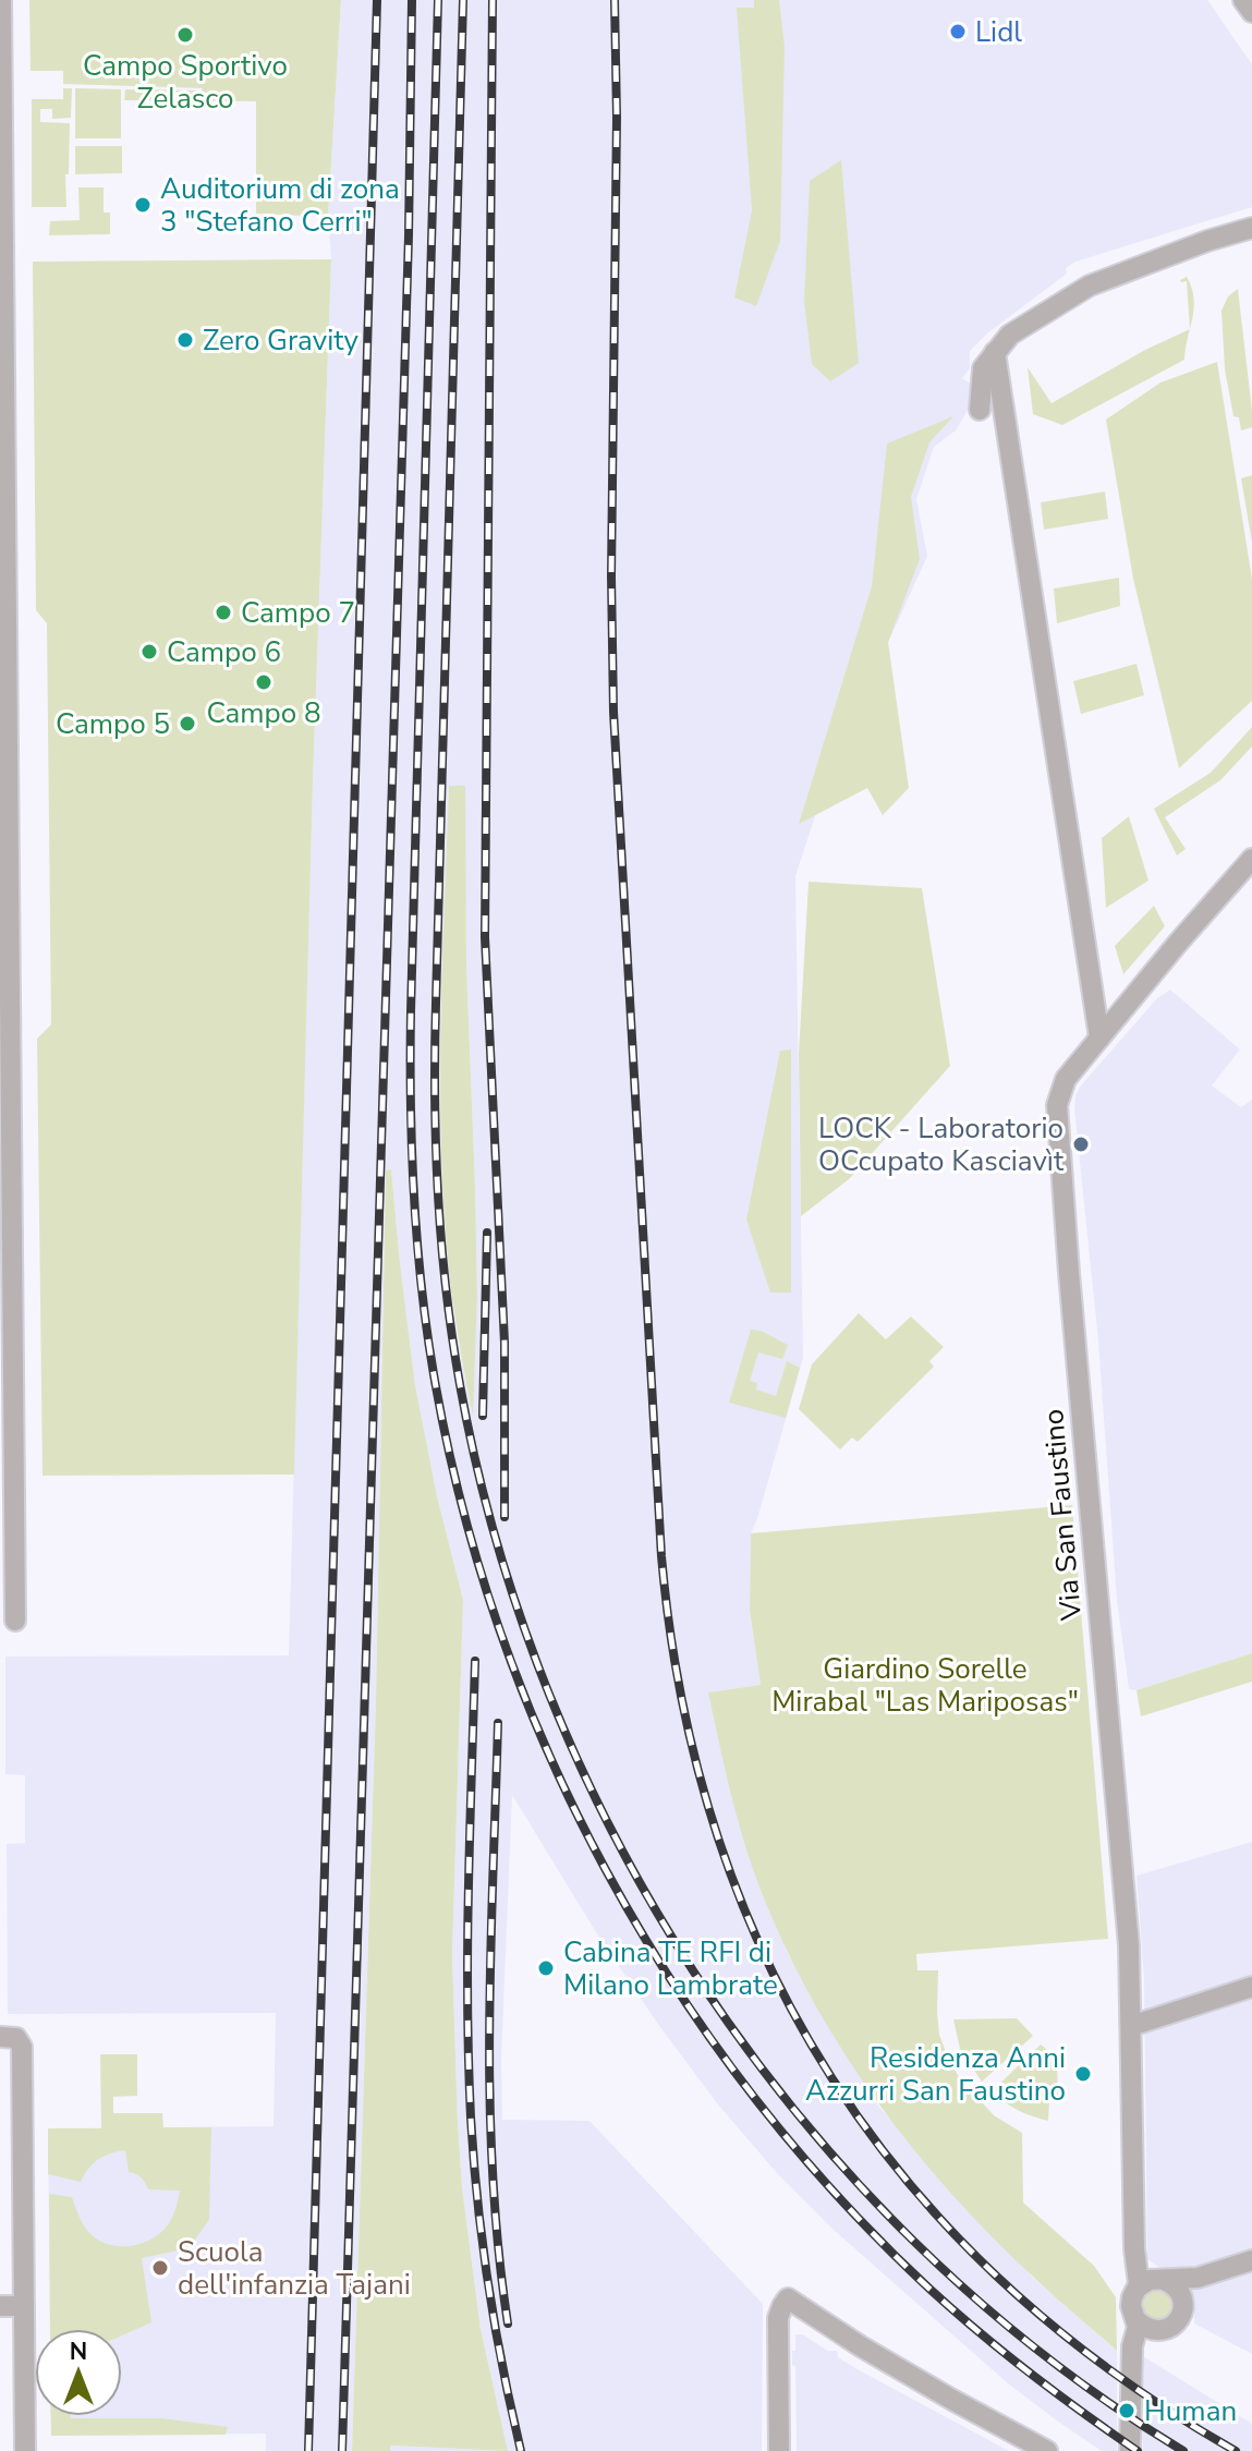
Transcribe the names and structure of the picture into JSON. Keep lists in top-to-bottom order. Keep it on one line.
{"streets":{"street":["Via San Faustino"]},"parks":["Giardino Sorelle Mirabal \"Las Mariposas\""],"places":["Lidl","Campo Sportivo Zelasco","Auditorium di zona 3 \"Stefano Cerri\"","Zero Gravity","Campo 7","Campo 6","Campo 8","Campo 5","LOCK - Laboratorio OCcupato Kasciavìt","Cabina TE RFI di Milano Lambrate","Residenza Anni Azzurri San Faustino","Scuola dell'infanzia Tajani","Human"],"north":"top"}
